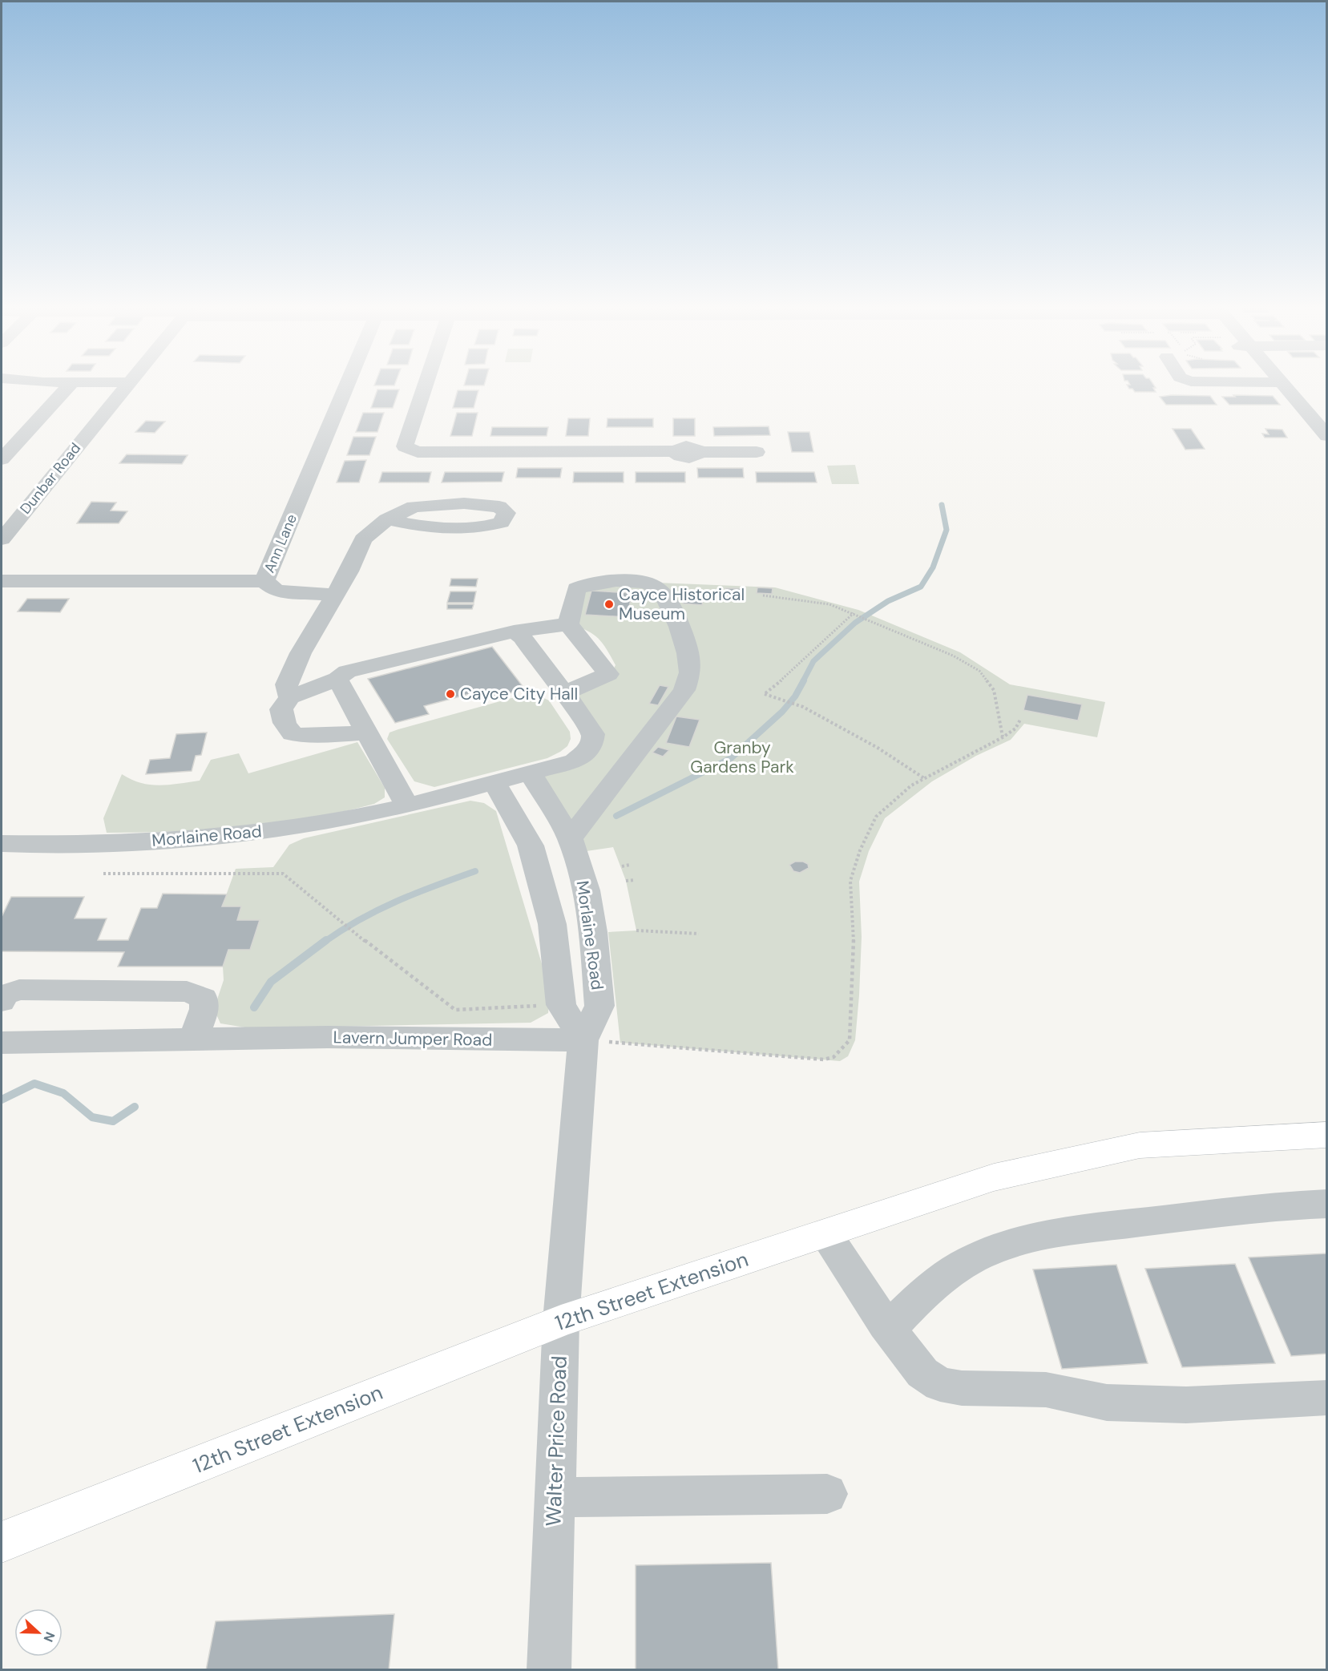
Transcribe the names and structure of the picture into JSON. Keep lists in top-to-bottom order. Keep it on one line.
{"streets":{"main road":["12th Street Extension"],"street":["Dunbar Road","Ann Lane","Morlaine Road","Lavern Jumper Road","Walter Price Road"]},"crossings":[["Morlaine Road","Lavern Jumper Road"],["Morlaine Road","Walter Price Road"],["Lavern Jumper Road","Walter Price Road"],["12th Street Extension","Walter Price Road"]],"parks":["Granby Gardens Park"],"places":["Cayce Historical Museum","Cayce City Hall"],"north":"right"}
